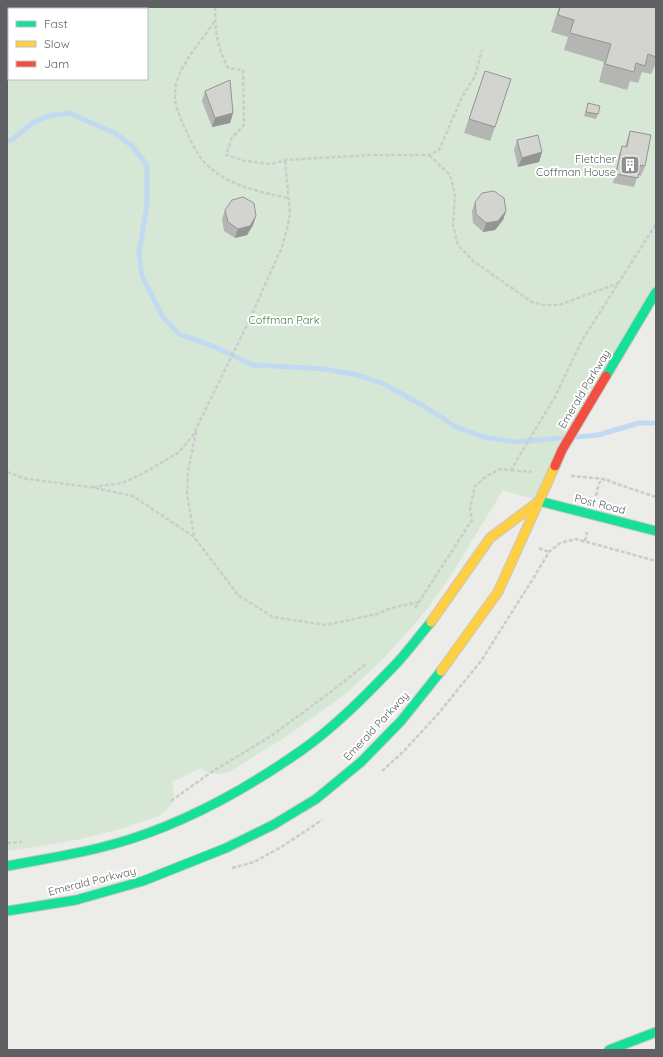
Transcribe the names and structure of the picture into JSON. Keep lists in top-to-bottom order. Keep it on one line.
{"streets":{"main road":["Emerald Parkway","Post Road"]},"crossings":[["Emerald Parkway","Post Road"]],"parks":["Coffman Park"],"places":{"building":["Fletcher Coffman House"]},"legend":["Fast","Slow","Jam"]}
